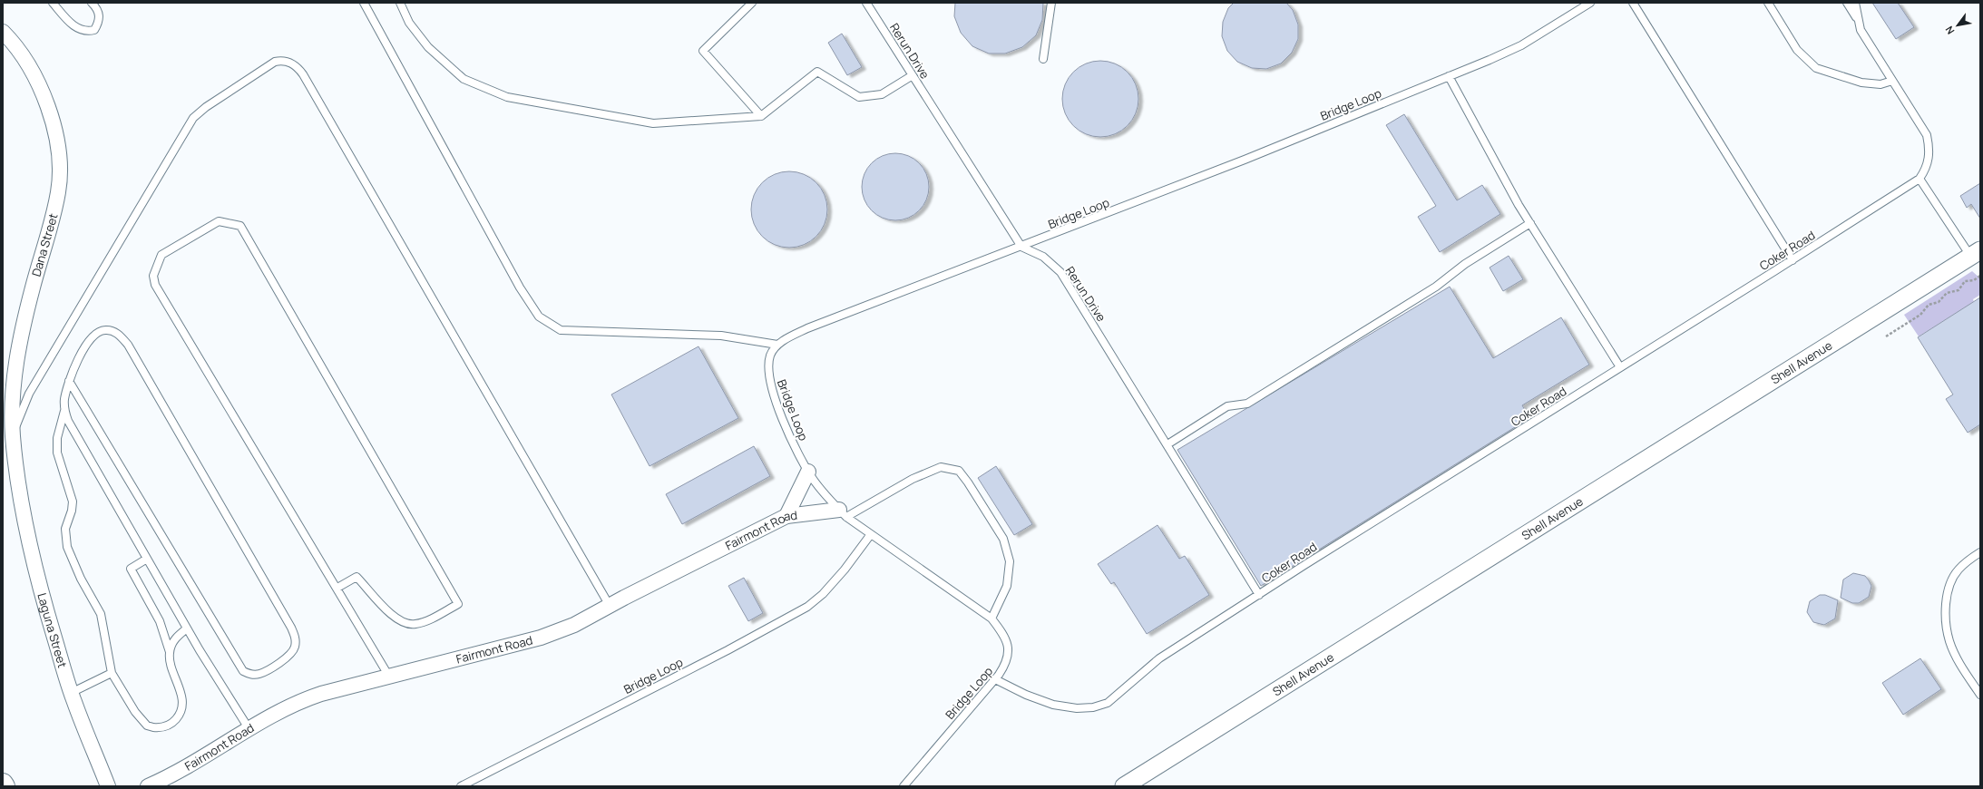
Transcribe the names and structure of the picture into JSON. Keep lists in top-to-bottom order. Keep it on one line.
{"streets":{"street":["Dana Street","Shell Avenue","Fairmont Road","Laguna Street"],"lane":["Rerun Drive","Bridge Loop","Coker Road"]},"crossings":[["Rerun Drive","Bridge Loop"],["Rerun Drive","Coker Road"],["Bridge Loop","Coker Road"],["Bridge Loop","Fairmont Road"],["Dana Street","Laguna Street"]],"north":"bottom left"}
